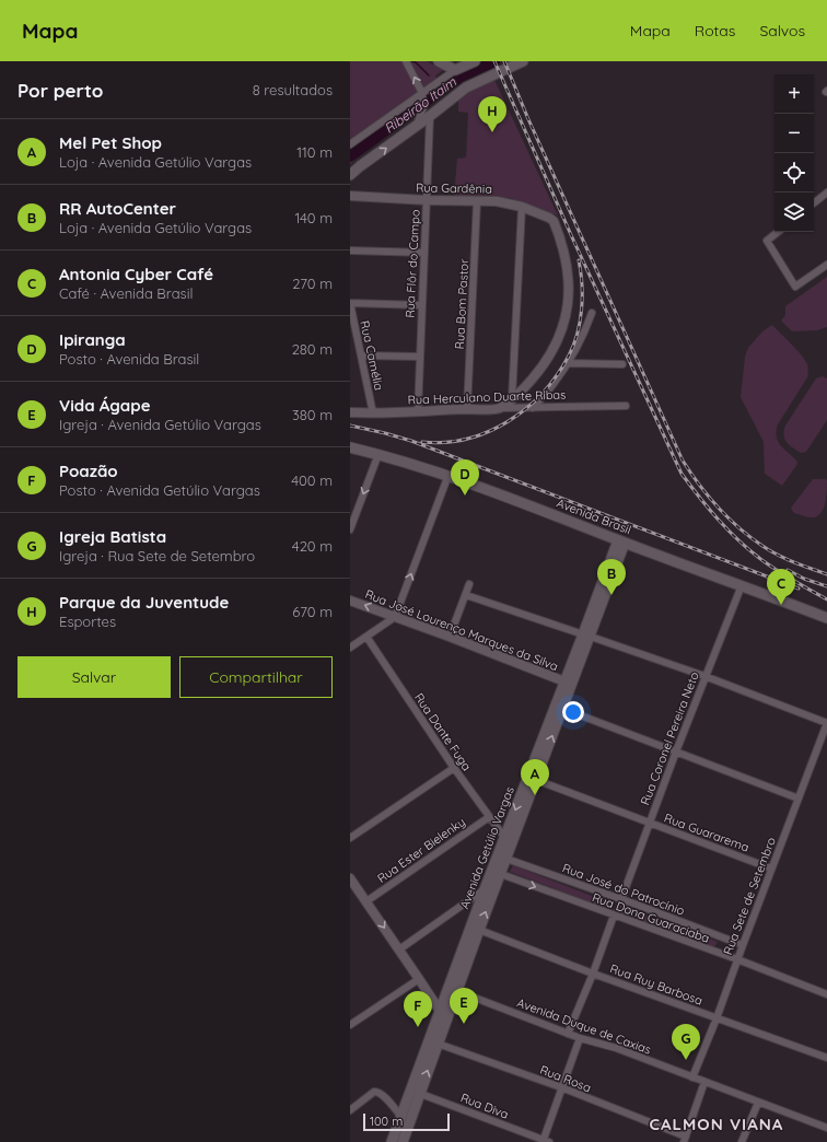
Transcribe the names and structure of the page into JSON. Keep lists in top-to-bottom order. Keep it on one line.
{"streets":{"main road":["Avenida Brasil","Avenida Getúlio Vargas"],"street":["Rua Gardênia","Rua Flôr do Campo","Rua Bom Pastor","Rua Camélia","Rua Herculano Duarte Ribas","Rua José Lourenço Marques da Silva","Rua Dante Fuga","Rua Coronel Pereira Neto","Rua Guararema","Rua Ester Bielenky","Rua José do Patrocínio","Rua Sete de Setembro","Rua Dona Guaraciaba","Rua Ruy Barbosa","Avenida Duque de Caxias","Rua Rosa","Rua Diva"]},"crossings":[["Rua Gardênia","Rua Flôr do Campo"],["Rua Gardênia","Rua Bom Pastor"],["Rua Flôr do Campo","Rua Herculano Duarte Ribas"],["Rua Bom Pastor","Rua Herculano Duarte Ribas"],["Rua Camélia","Rua Herculano Duarte Ribas"],["Avenida Brasil","Rua Coronel Pereira Neto"],["Avenida Brasil","Avenida Getúlio Vargas"],["Rua José Lourenço Marques da Silva","Avenida Getúlio Vargas"],["Rua Dante Fuga","Avenida Getúlio Vargas"],["Rua Dante Fuga","Rua Ester Bielenky"],["Rua Coronel Pereira Neto","Rua Guararema"],["Rua Coronel Pereira Neto","Rua José do Patrocínio"],["Rua Guararema","Avenida Getúlio Vargas"],["Rua Guararema","Rua Sete de Setembro"],["Avenida Getúlio Vargas","Rua José do Patrocínio"],["Avenida Getúlio Vargas","Rua Dona Guaraciaba"],["Avenida Getúlio Vargas","Rua Ruy Barbosa"],["Avenida Getúlio Vargas","Avenida Duque de Caxias"],["Avenida Getúlio Vargas","Rua Rosa"],["Avenida Getúlio Vargas","Rua Diva"],["Rua José do Patrocínio","Rua Sete de Setembro"],["Rua Sete de Setembro","Rua Dona Guaraciaba"],["Rua Sete de Setembro","Rua Ruy Barbosa"],["Rua Sete de Setembro","Avenida Duque de Caxias"]],"one_way":["Rua Dona Guaraciaba"],"districts":["CALMON VIANA"],"water":["Ribeirão Itaim"],"scale_bar":"100 m","page":{"header":"Mapa","nav":["Mapa","Rotas","Salvos"],"heading":["Por perto","8 resultados"],"map_buttons":["+","−"],"pins":["H","D","B","C","A","E","F","G"],"list":[{"mark":"A","name":"Mel Pet Shop","note":"Loja · Avenida Getúlio Vargas","value":"110 m"},{"mark":"B","name":"RR AutoCenter","note":"Loja · Avenida Getúlio Vargas","value":"140 m"},{"mark":"C","name":"Antonia Cyber Café","note":"Café · Avenida Brasil","value":"270 m"},{"mark":"D","name":"Ipiranga","note":"Posto · Avenida Brasil","value":"280 m"},{"mark":"E","name":"Vida Ágape","note":"Igreja · Avenida Getúlio Vargas","value":"380 m"},{"mark":"F","name":"Poazão","note":"Posto · Avenida Getúlio Vargas","value":"400 m"},{"mark":"G","name":"Igreja Batista","note":"Igreja · Rua Sete de Setembro","value":"420 m"},{"mark":"H","name":"Parque da Juventude","note":"Esportes","value":"670 m"}],"buttons":["Salvar","Compartilhar"],"scale":"100 m"}}
